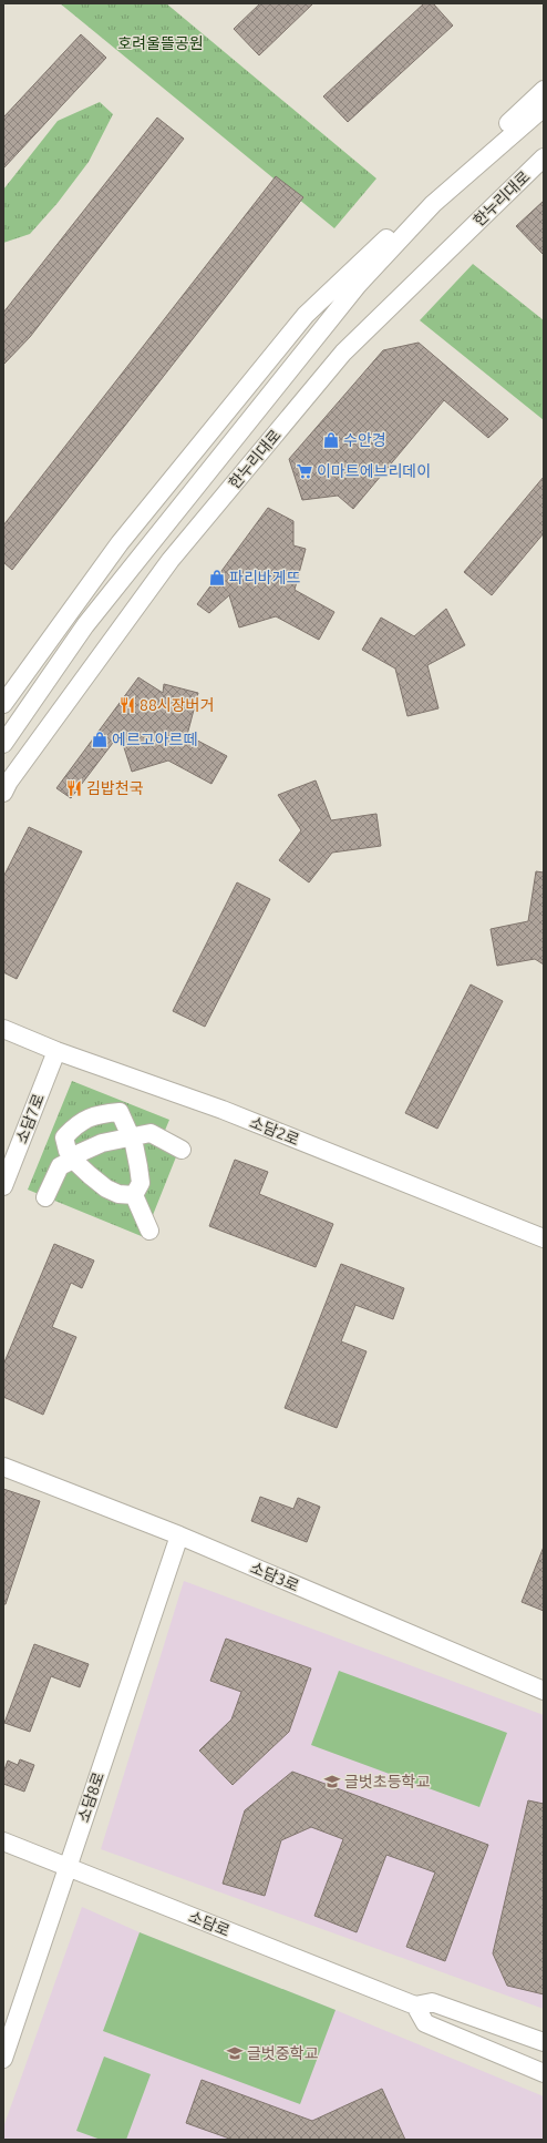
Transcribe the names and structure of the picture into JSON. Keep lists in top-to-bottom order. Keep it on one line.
{"streets":{"street":["한누리대로","소담7로","소담2로","소담3로","소담8로","소담로"]},"crossings":[["소담7로","소담2로"],["소담3로","소담8로"],["소담8로","소담로"]],"parks":["호려울뜰공원"],"places":{"shop":["수안경","파리바게뜨","에르고아르떼"],"supermarket":["이마트에브리데이"],"restaurant":["88시장버거","김밥천국"],"school or university":["글벗초등학교","글벗중학교"]}}
